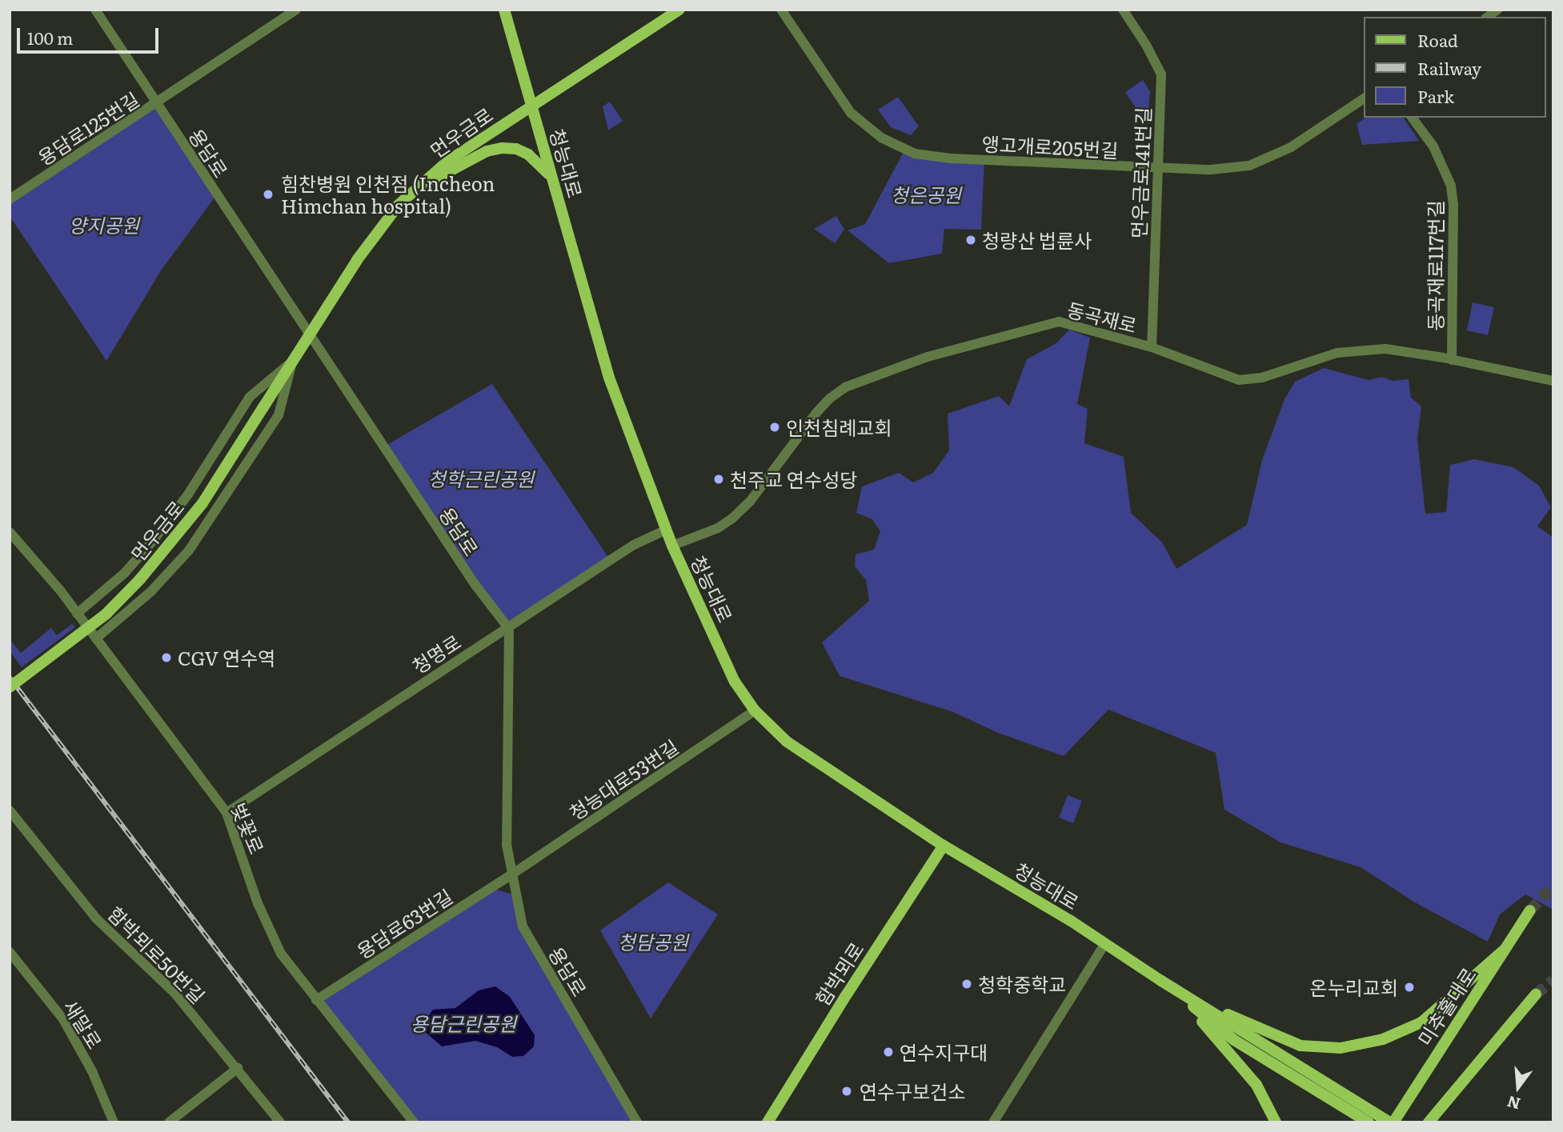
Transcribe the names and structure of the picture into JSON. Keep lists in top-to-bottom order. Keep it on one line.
{"streets":{"main road":["먼우금로","청능대로","함박뫼로","미추홀대로"],"street":["용담로125번길","앵고개로205번길","용담로","먼우금로141번길","동곡재로117번길","동곡재로","청명로","청능대로53번길","벚꽃로","용담로63번길","함박뫼로50번길","새말로"]},"crossings":[["용담로125번길","용담로"],["먼우금로","용담로"],["먼우금로","청능대로"],["먼우금로","벚꽃로"],["앵고개로205번길","먼우금로141번길"],["용담로","청명로"],["용담로","청능대로53번길"],["용담로","용담로63번길"],["청능대로","동곡재로"],["청능대로","청명로"],["청능대로","청능대로53번길"],["청능대로","함박뫼로"],["먼우금로141번길","동곡재로"],["동곡재로117번길","동곡재로"],["청명로","벚꽃로"],["청능대로53번길","용담로63번길"],["벚꽃로","용담로63번길"]],"parks":["청은공원","양지공원","청학근린공원","청담공원","용담근린공원"],"places":["힘찬병원 인천점 (Incheon Himchan hospital)","청량산 법륜사","인천침례교회","천주교 연수성당","CGV 연수역","청학중학교","온누리교회","연수지구대","연수구보건소"],"legend":["Road","Railway","Park"],"scale_bar":"100 m","north":"bottom"}
